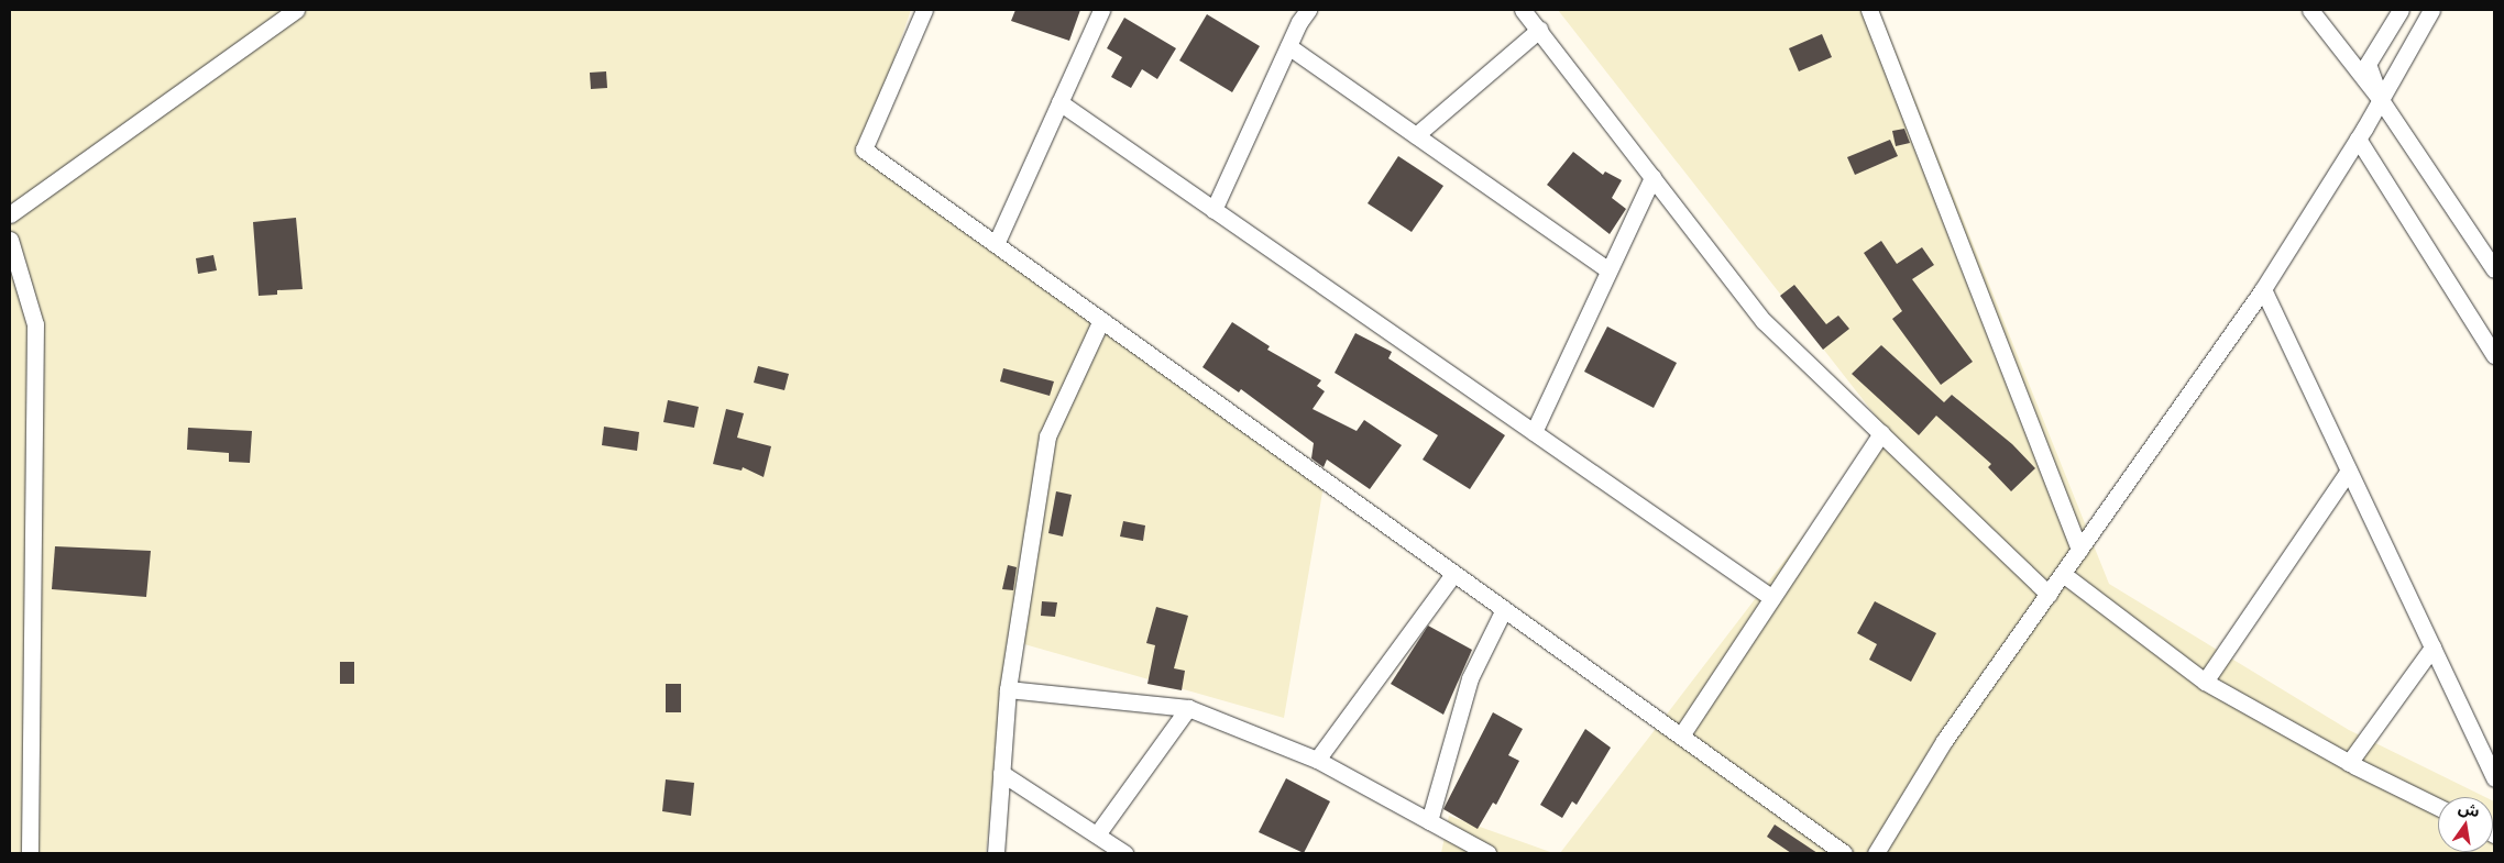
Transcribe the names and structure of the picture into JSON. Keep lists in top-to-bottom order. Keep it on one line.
{"north":"top"}
